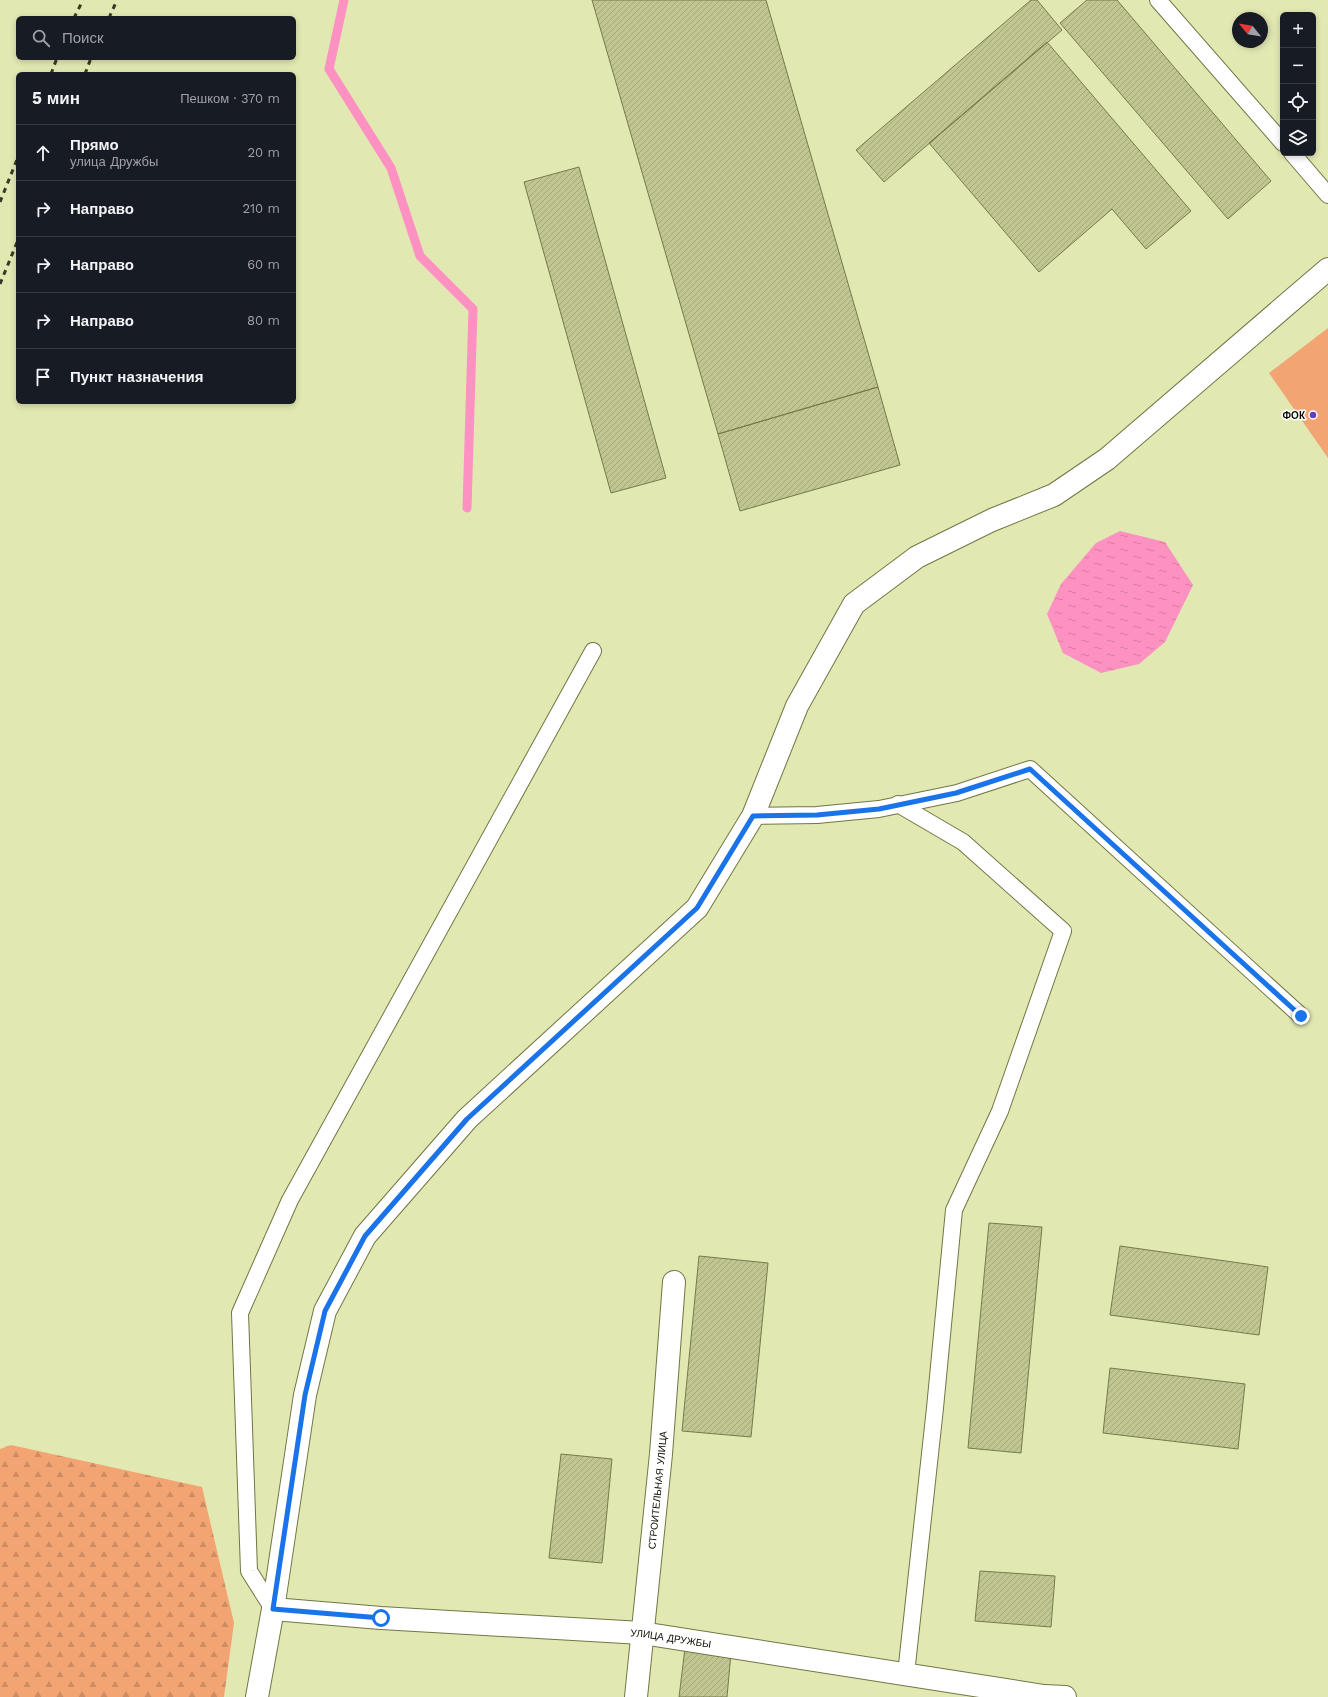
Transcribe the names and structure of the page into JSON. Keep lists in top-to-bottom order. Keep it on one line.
{"streets":{"street":["СТРОИТЕЛЬНАЯ УЛИЦА","УЛИЦА ДРУЖБЫ"]},"crossings":[["СТРОИТЕЛЬНАЯ УЛИЦА","УЛИЦА ДРУЖБЫ"]],"places":["ФОК"],"north":"top left","page":{"map_buttons":["+","−"],"search":"Поиск","heading":["5 мин","Пешком · 370 m"],"list":[["Прямо","улица Дружбы","20 m"],["Направо","210 m"],["Направо","60 m"],["Направо","80 m"],"Пункт назначения"]}}
